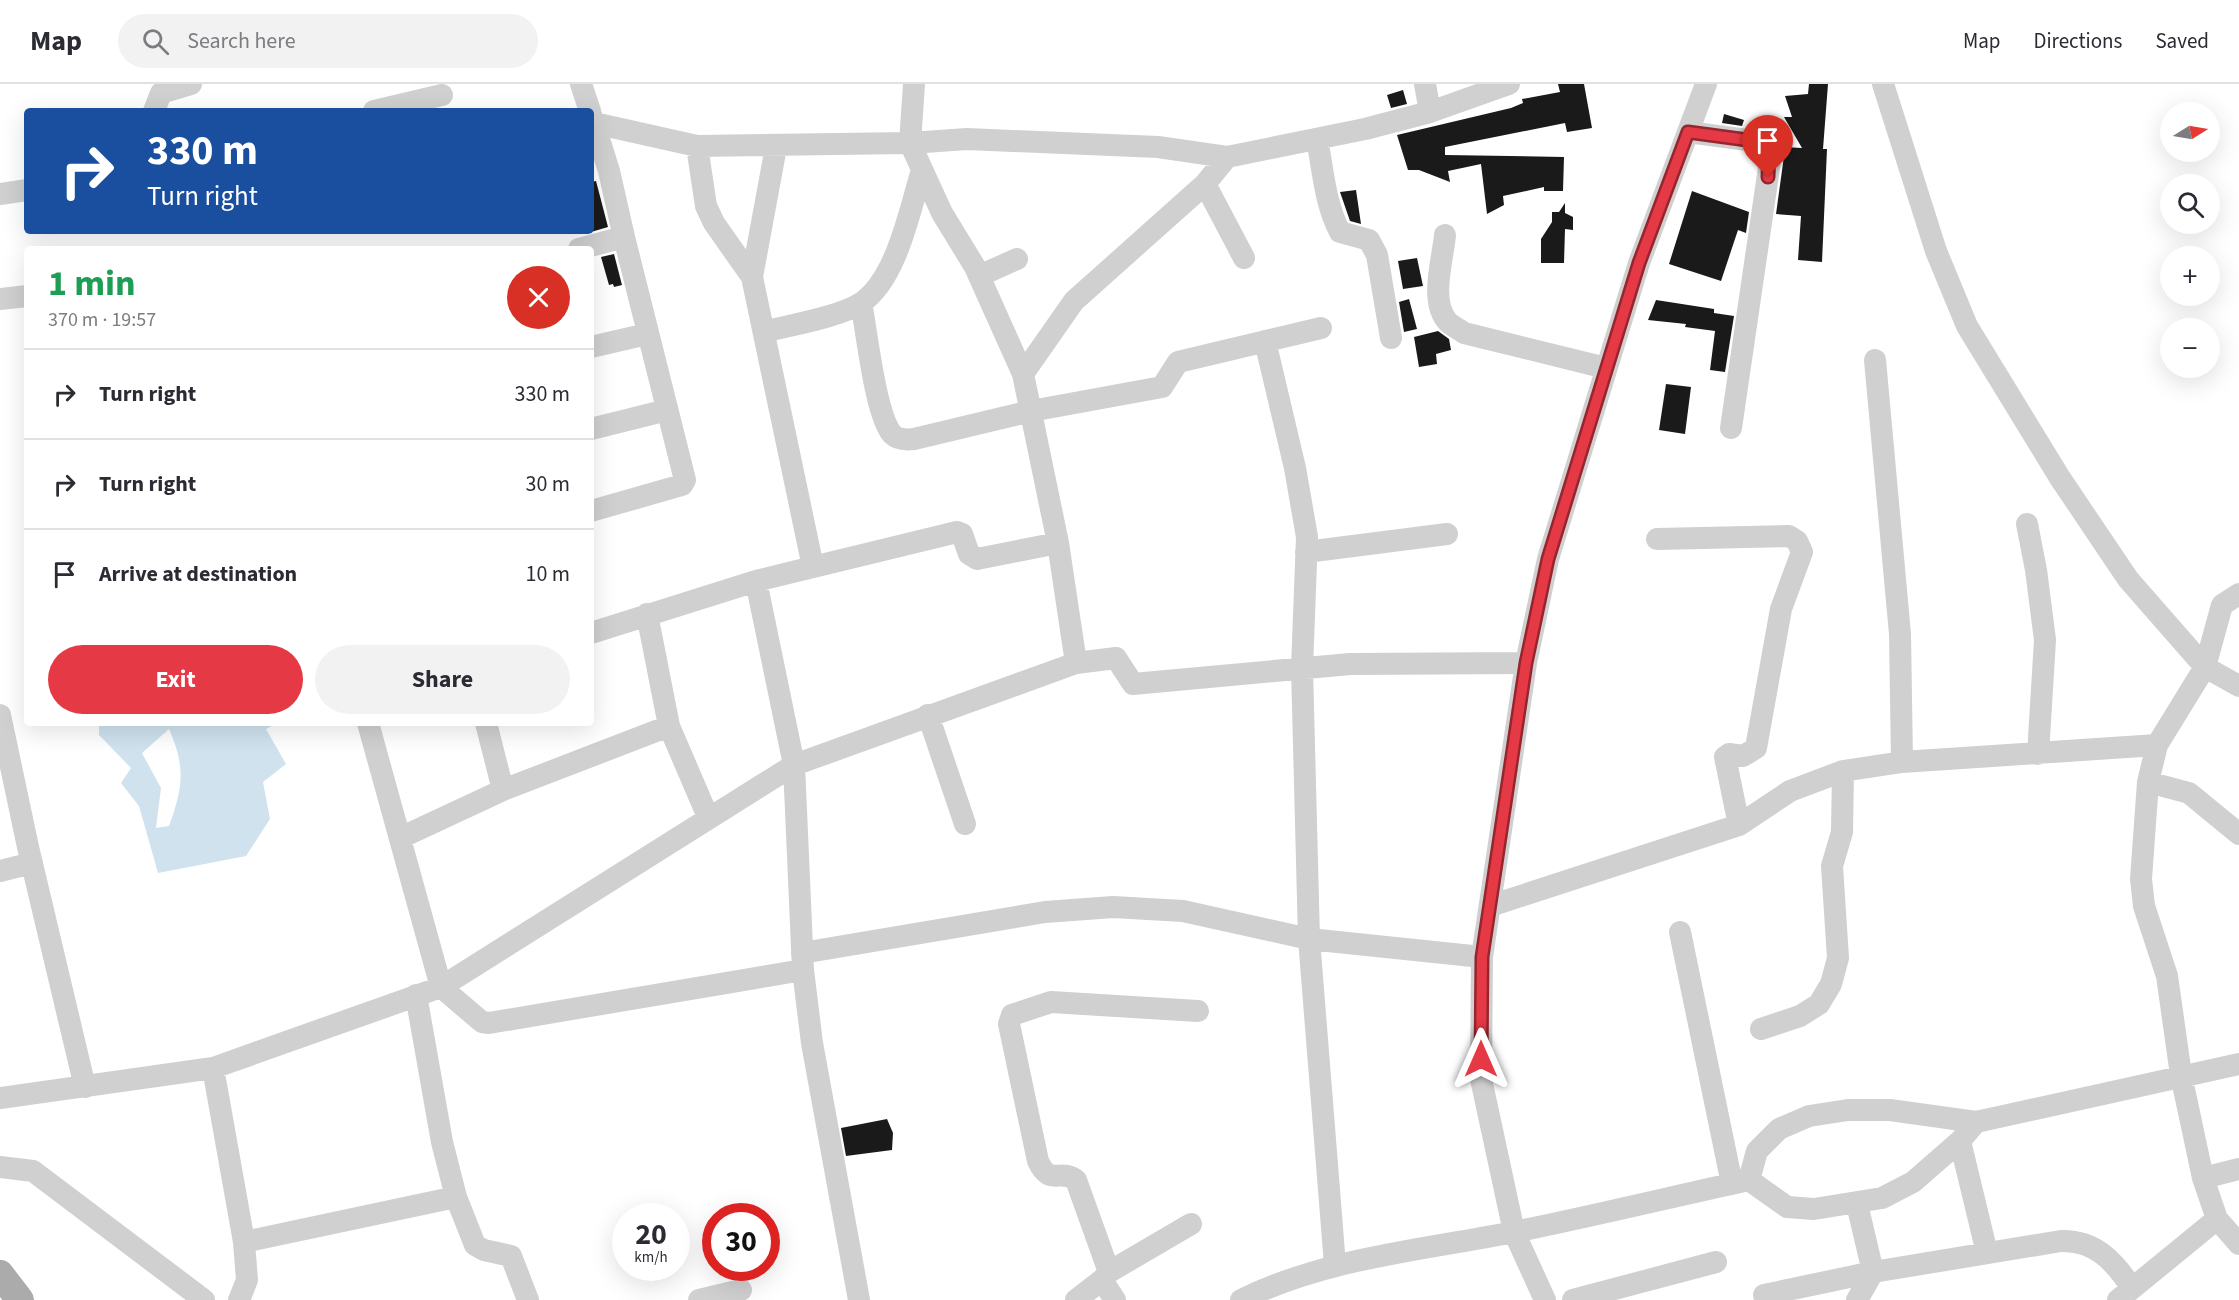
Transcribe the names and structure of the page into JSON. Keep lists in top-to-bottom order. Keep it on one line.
{"north":"right","page":{"header":"Map","search":"Search here","nav":["Map","Directions","Saved"],"map_buttons":["+","−"],"turn":["330 m","Turn right"],"heading":["1 min","370 m · 19:57"],"list":[{"name":"Turn right","value":"330 m"},{"name":"Turn right","value":"30 m"},{"name":"Arrive at destination","value":"10 m"}],"buttons":["Exit","Share"],"speed":"20 km/h","limit":"30"}}
